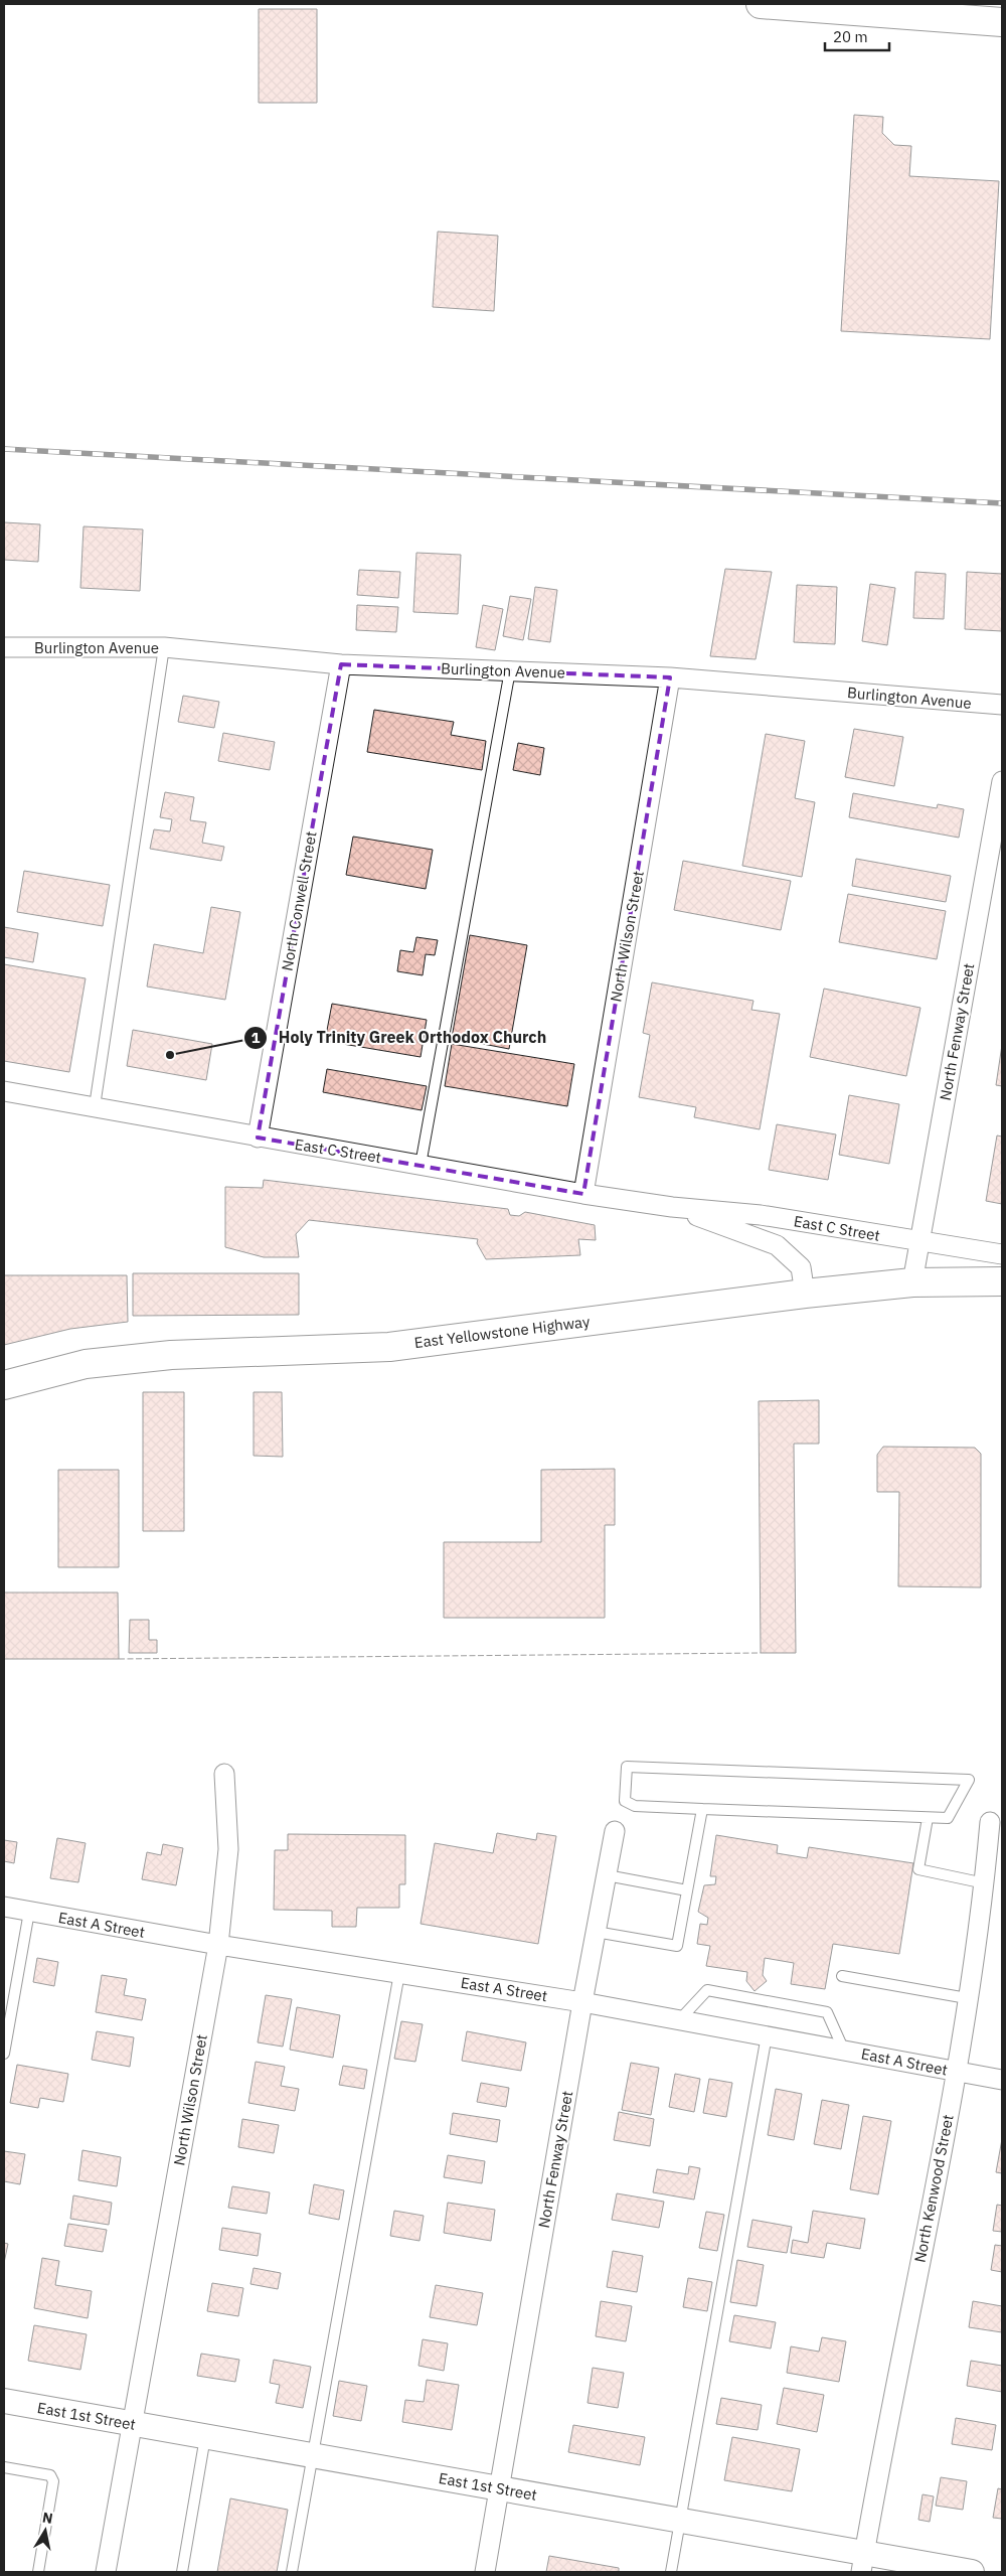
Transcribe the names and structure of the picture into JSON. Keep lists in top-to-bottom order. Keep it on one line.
{"streets":{"main road":["East Yellowstone Highway"],"street":["Burlington Avenue","North Conwell Street","North Wilson Street","North Fenway Street","East C Street","East A Street","North Kenwood Street","East 1st Street"]},"crossings":[["Burlington Avenue","North Conwell Street"],["Burlington Avenue","North Wilson Street"],["North Conwell Street","East C Street"],["North Wilson Street","East C Street"],["North Wilson Street","East A Street"],["North Wilson Street","East 1st Street"],["North Fenway Street","East C Street"],["North Fenway Street","East Yellowstone Highway"],["North Fenway Street","East A Street"],["North Fenway Street","East 1st Street"],["East C Street","East Yellowstone Highway"],["East A Street","North Kenwood Street"],["North Kenwood Street","East 1st Street"]],"places":["Holy Trinity Greek Orthodox Church"],"scale_bar":"20 m","north":"top"}
